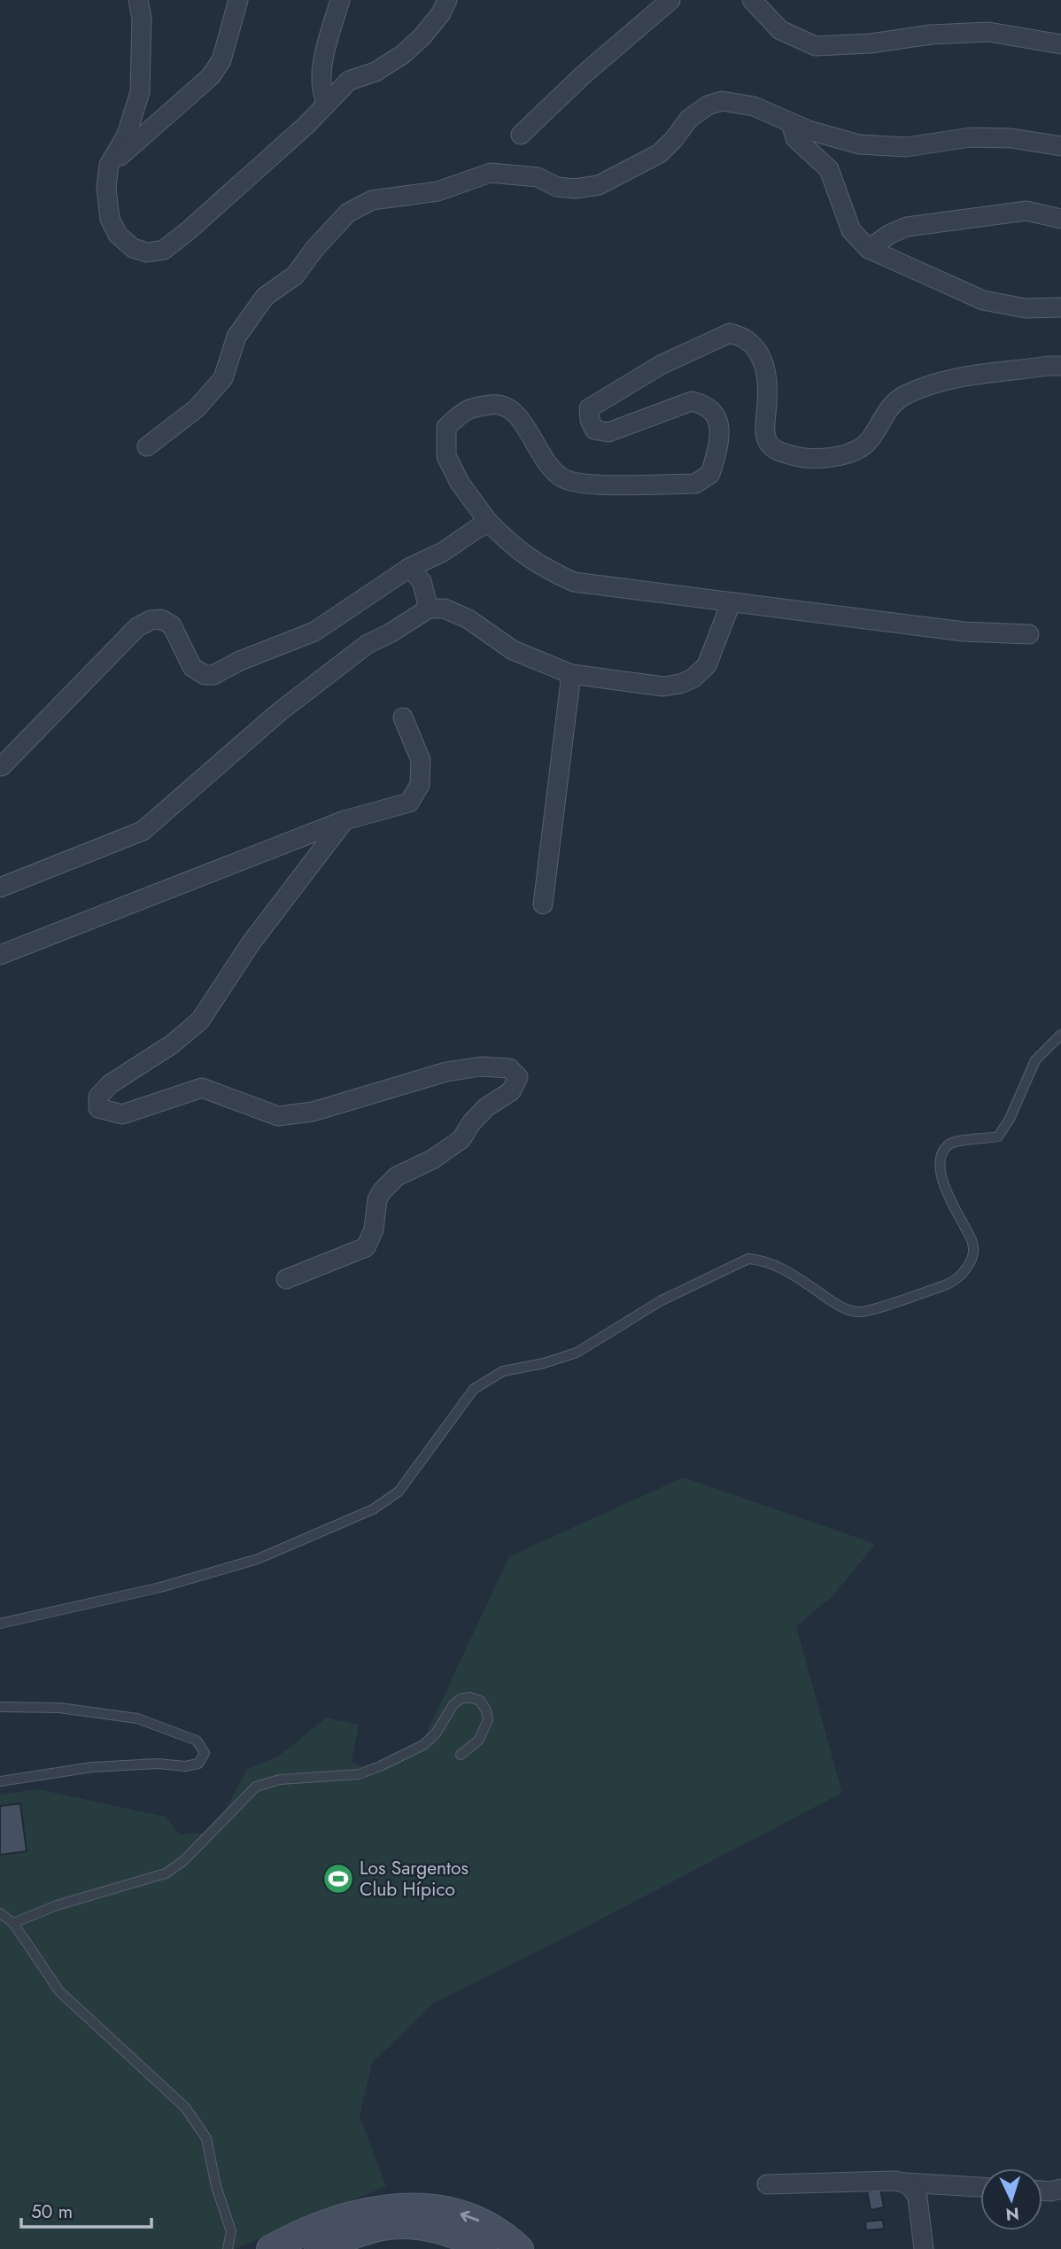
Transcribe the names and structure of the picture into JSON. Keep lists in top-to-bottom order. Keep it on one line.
{"places":{"sports":["Los Sargentos Club Hípico"]},"scale_bar":"50 m","north":"bottom"}
